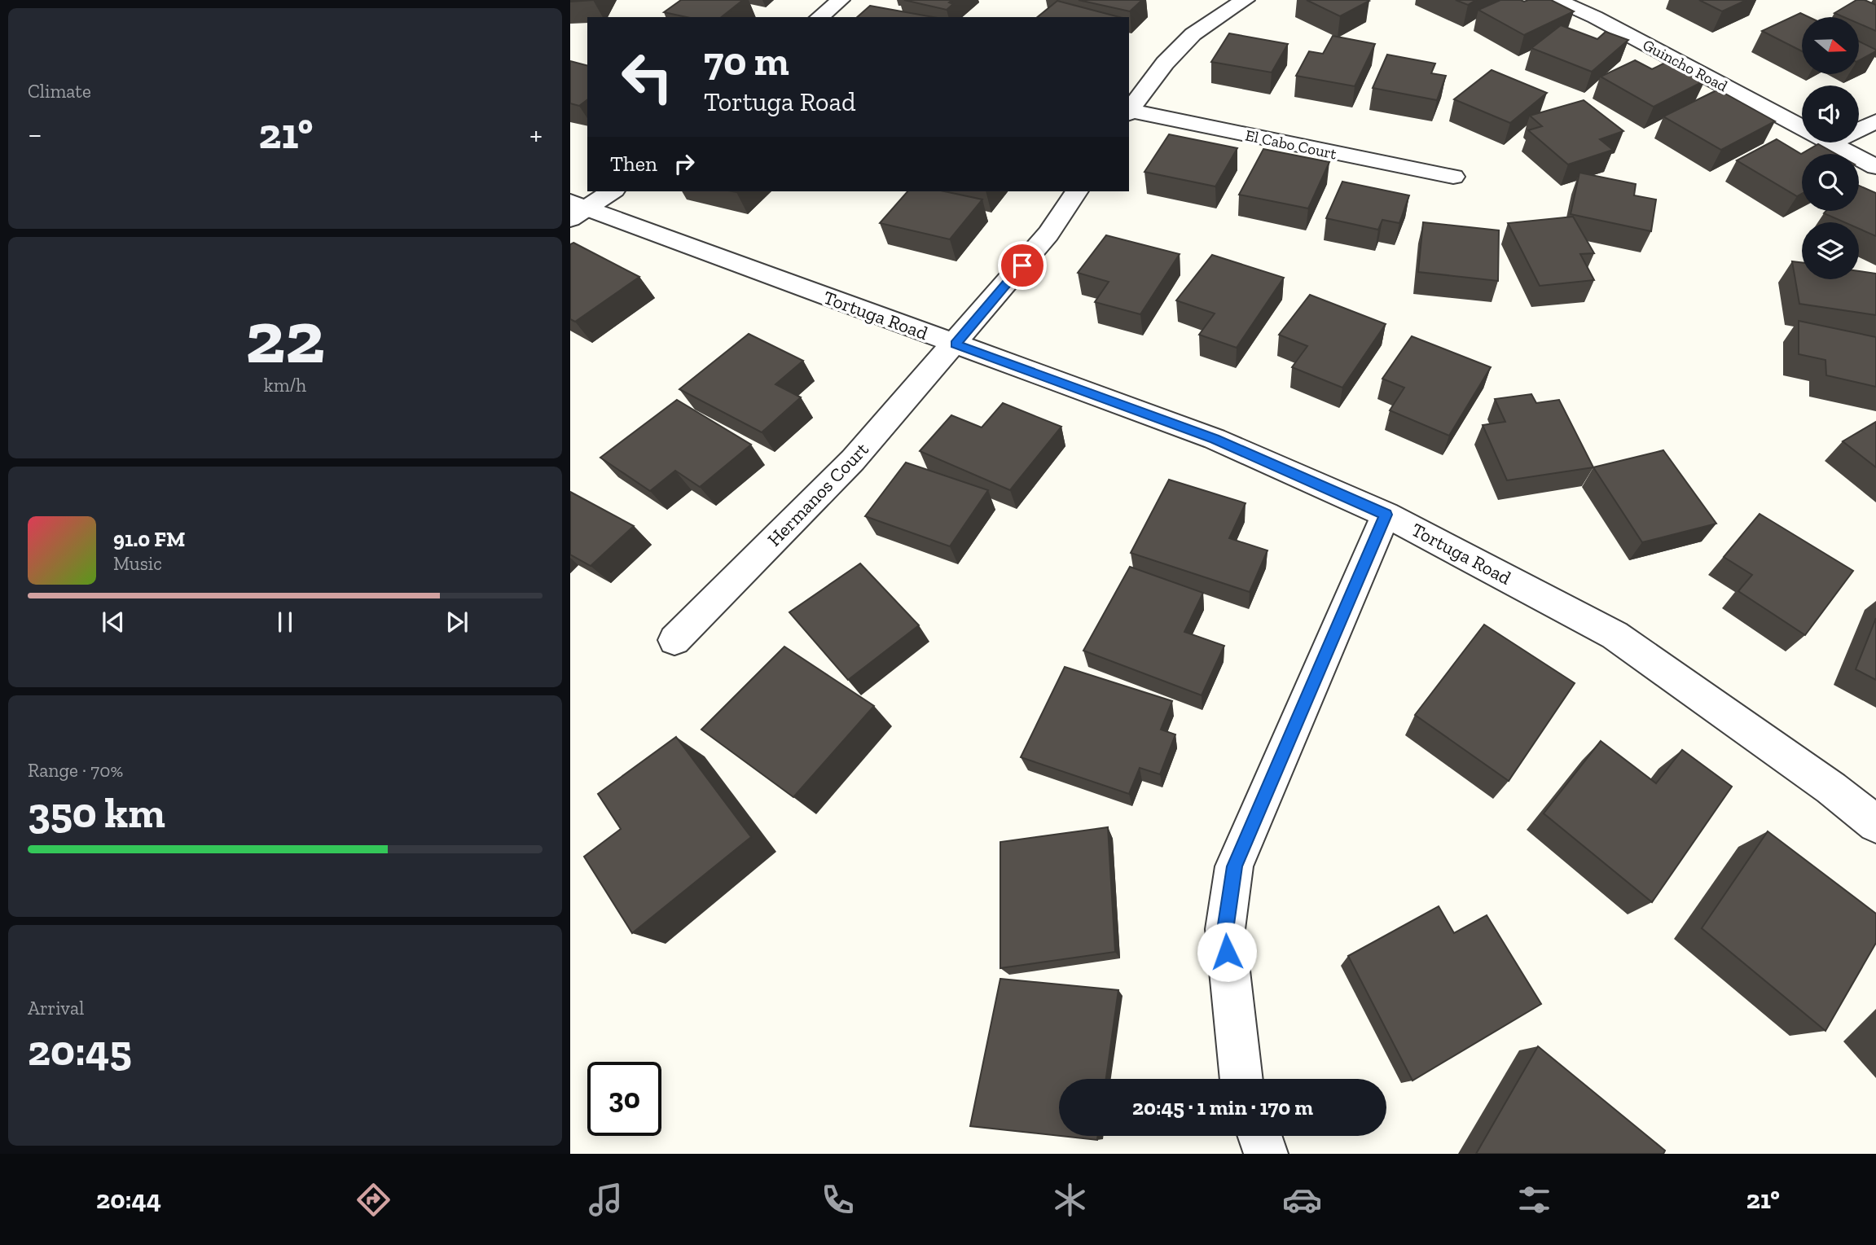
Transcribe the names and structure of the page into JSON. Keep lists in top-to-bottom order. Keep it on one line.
{"streets":{"street":["Guincho Road","El Cabo Court","Tortuga Road","Hermanos Court"]},"crossings":[["Tortuga Road","Hermanos Court"]],"north":"right","page":{"tile":["Climate",["22","km/h"],["Range · 70%","350 km"],["Arrival","20:45"]],"turn":["70 m","Tortuga Road"],"heat":["−","21°","+"],"then":"Then","song":["91.0 FM","Music"],"limit":"30","trip":"20:45 · 1 min · 170 m","tabs":["20:44","21°"]}}
